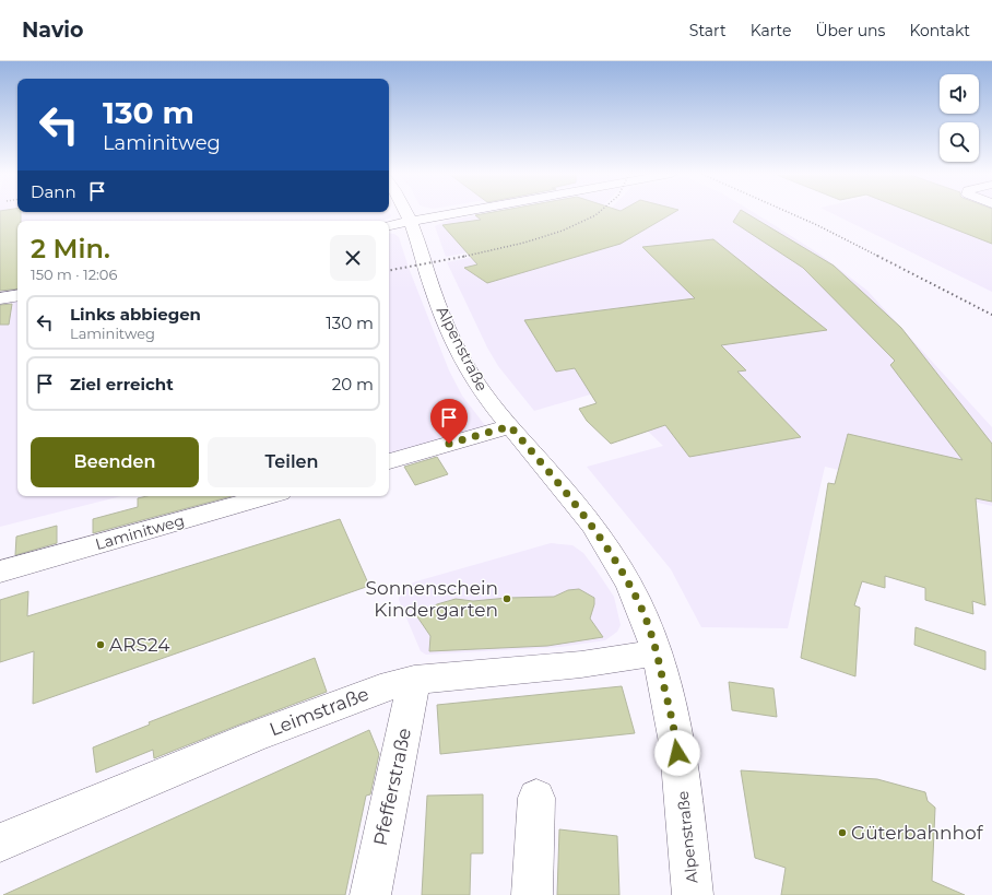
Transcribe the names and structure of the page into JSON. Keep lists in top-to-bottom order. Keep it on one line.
{"streets":{"street":["Alpenstraße","Laminitweg","Leimstraße","Pfefferstraße"]},"crossings":[["Alpenstraße","Leimstraße"],["Leimstraße","Pfefferstraße"]],"places":["Sonnenschein Kindergarten","ARS24","Güterbahnhof"],"page":{"header":"Navio","nav":["Start","Karte","Über uns","Kontakt"],"turn":["130 m","Laminitweg"],"then":"Dann","heading":["2 Min.","150 m · 12:06"],"list":[{"name":"Links abbiegen","note":"Laminitweg","value":"130 m"},{"name":"Ziel erreicht","value":"20 m"}],"buttons":["Beenden","Teilen"]}}
